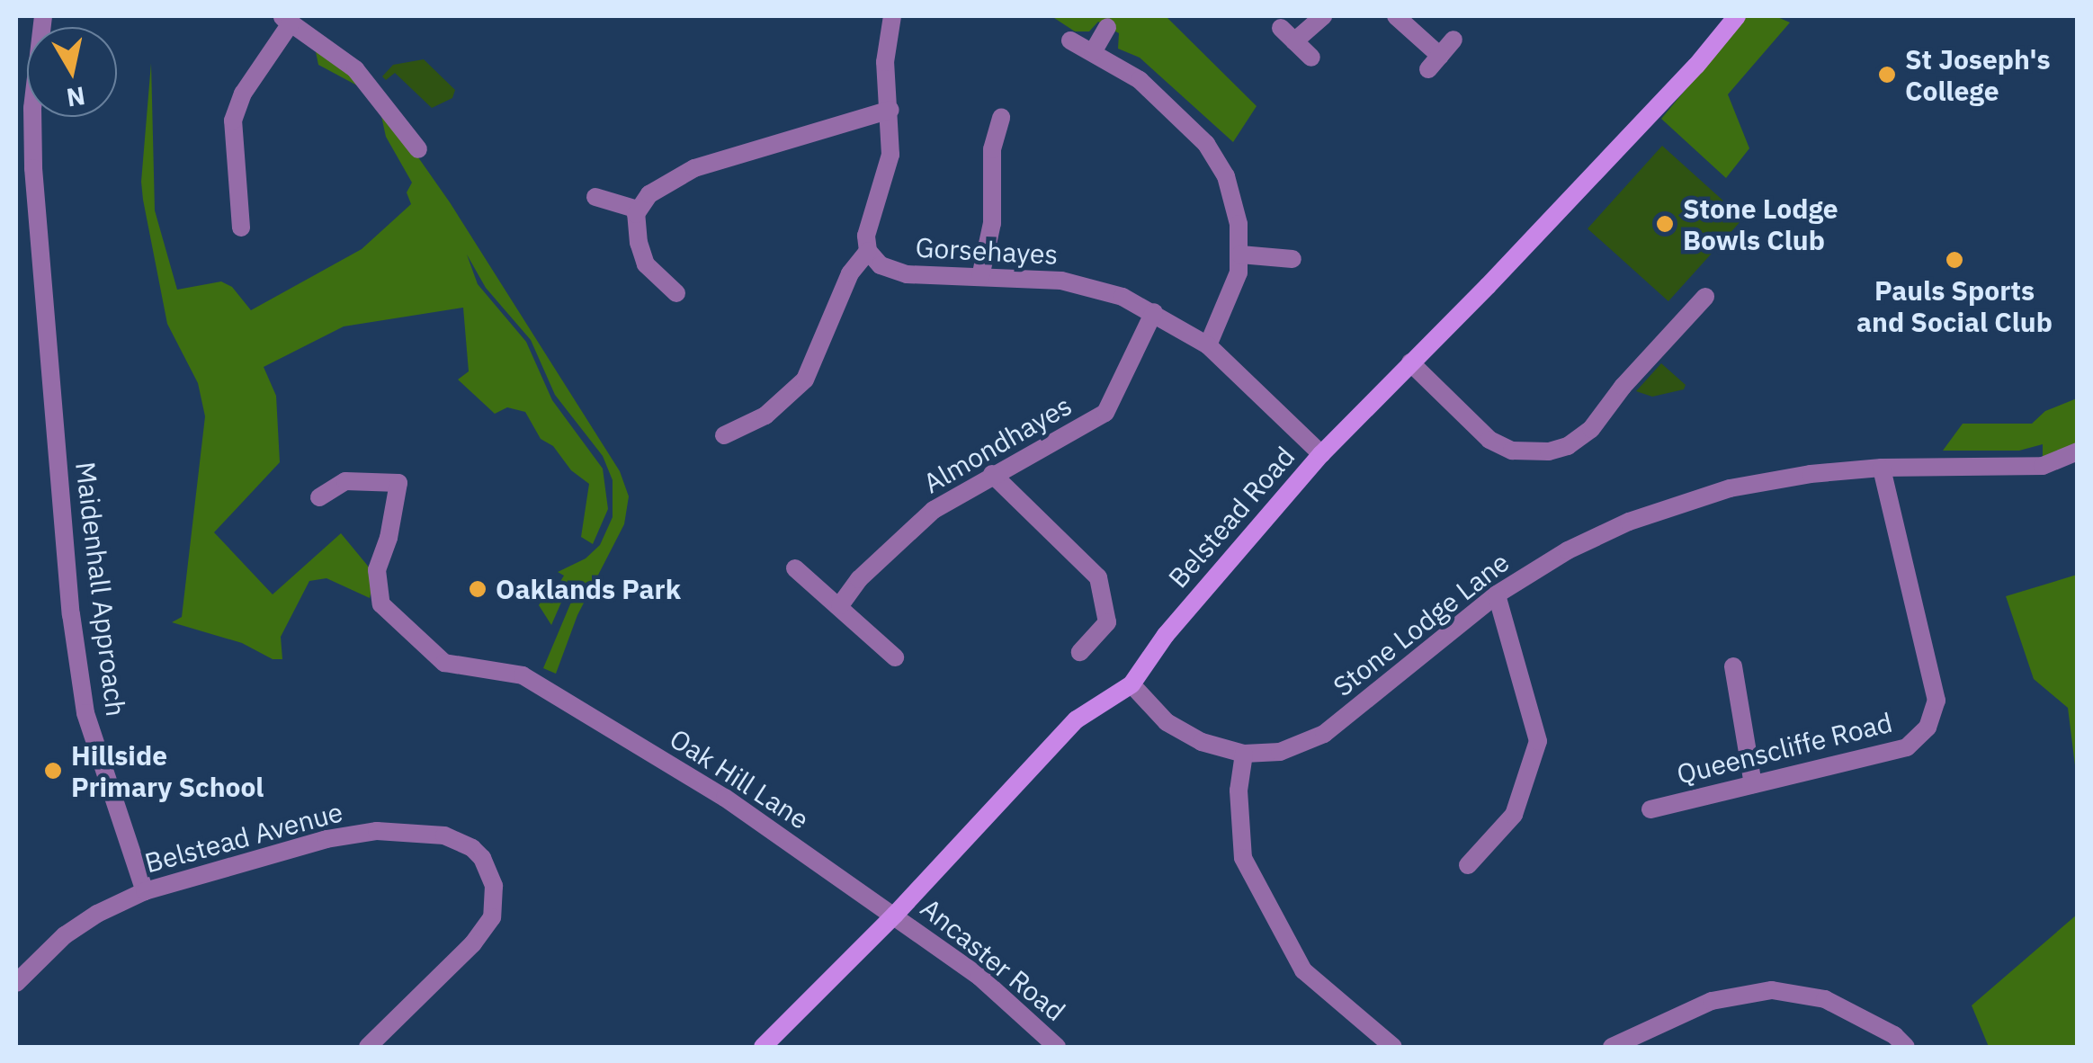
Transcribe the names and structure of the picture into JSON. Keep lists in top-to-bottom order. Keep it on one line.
{"streets":{"street":["Gorsehayes","Almondhayes","Belstead Road","Maidenhall Approach","Stone Lodge Lane","Queenscliffe Road","Oak Hill Lane","Belstead Avenue","Ancaster Road"]},"crossings":[["Gorsehayes","Almondhayes"],["Gorsehayes","Belstead Road"],["Belstead Road","Stone Lodge Lane"],["Belstead Road","Oak Hill Lane"],["Belstead Road","Ancaster Road"],["Maidenhall Approach","Belstead Avenue"],["Stone Lodge Lane","Queenscliffe Road"],["Oak Hill Lane","Ancaster Road"]],"places":["St Joseph's College","Stone Lodge Bowls Club","Pauls Sports and Social Club","Oaklands Park","Hillside Primary School"],"north":"bottom"}
